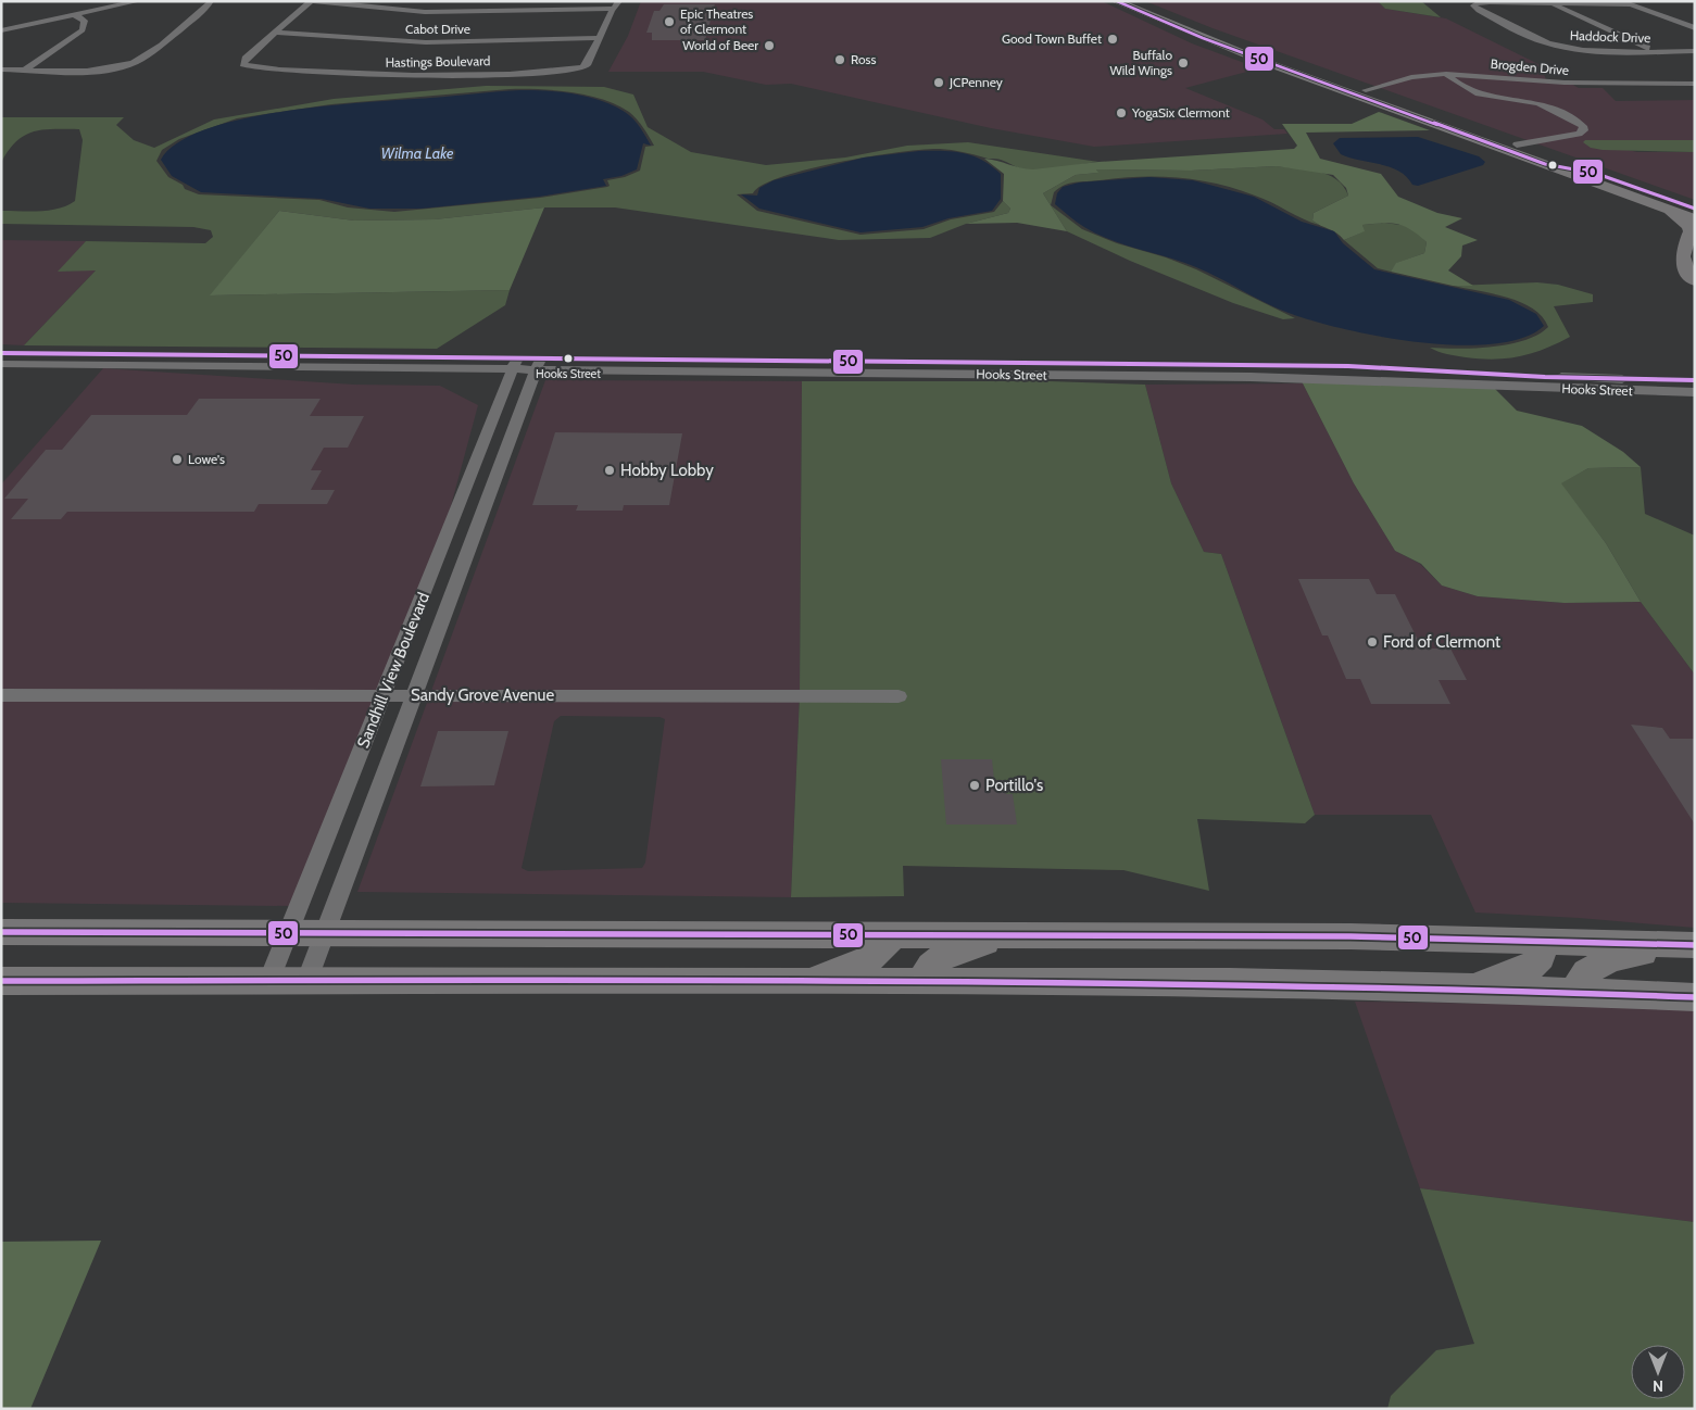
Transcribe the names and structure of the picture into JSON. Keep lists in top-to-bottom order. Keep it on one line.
{"streets":{"street":["Cabot Drive","Haddock Drive","Hastings Boulevard","Brogden Drive","Hooks Street","Sandhill View Boulevard","Sandy Grove Avenue"]},"crossings":[["Cabot Drive","Hastings Boulevard"],["Hooks Street","Sandhill View Boulevard"],["Sandhill View Boulevard","Sandy Grove Avenue"]],"water":["Wilma Lake"],"places":["Epic Theatres of Clermont","Good Town Buffet","World of Beer","Ross","Buffalo Wild Wings","JCPenney","YogaSix Clermont","Hooks Street","Lowe's","Hobby Lobby","Ford of Clermont","Portillo's"],"lines":["transit line 50"],"north":"bottom"}
